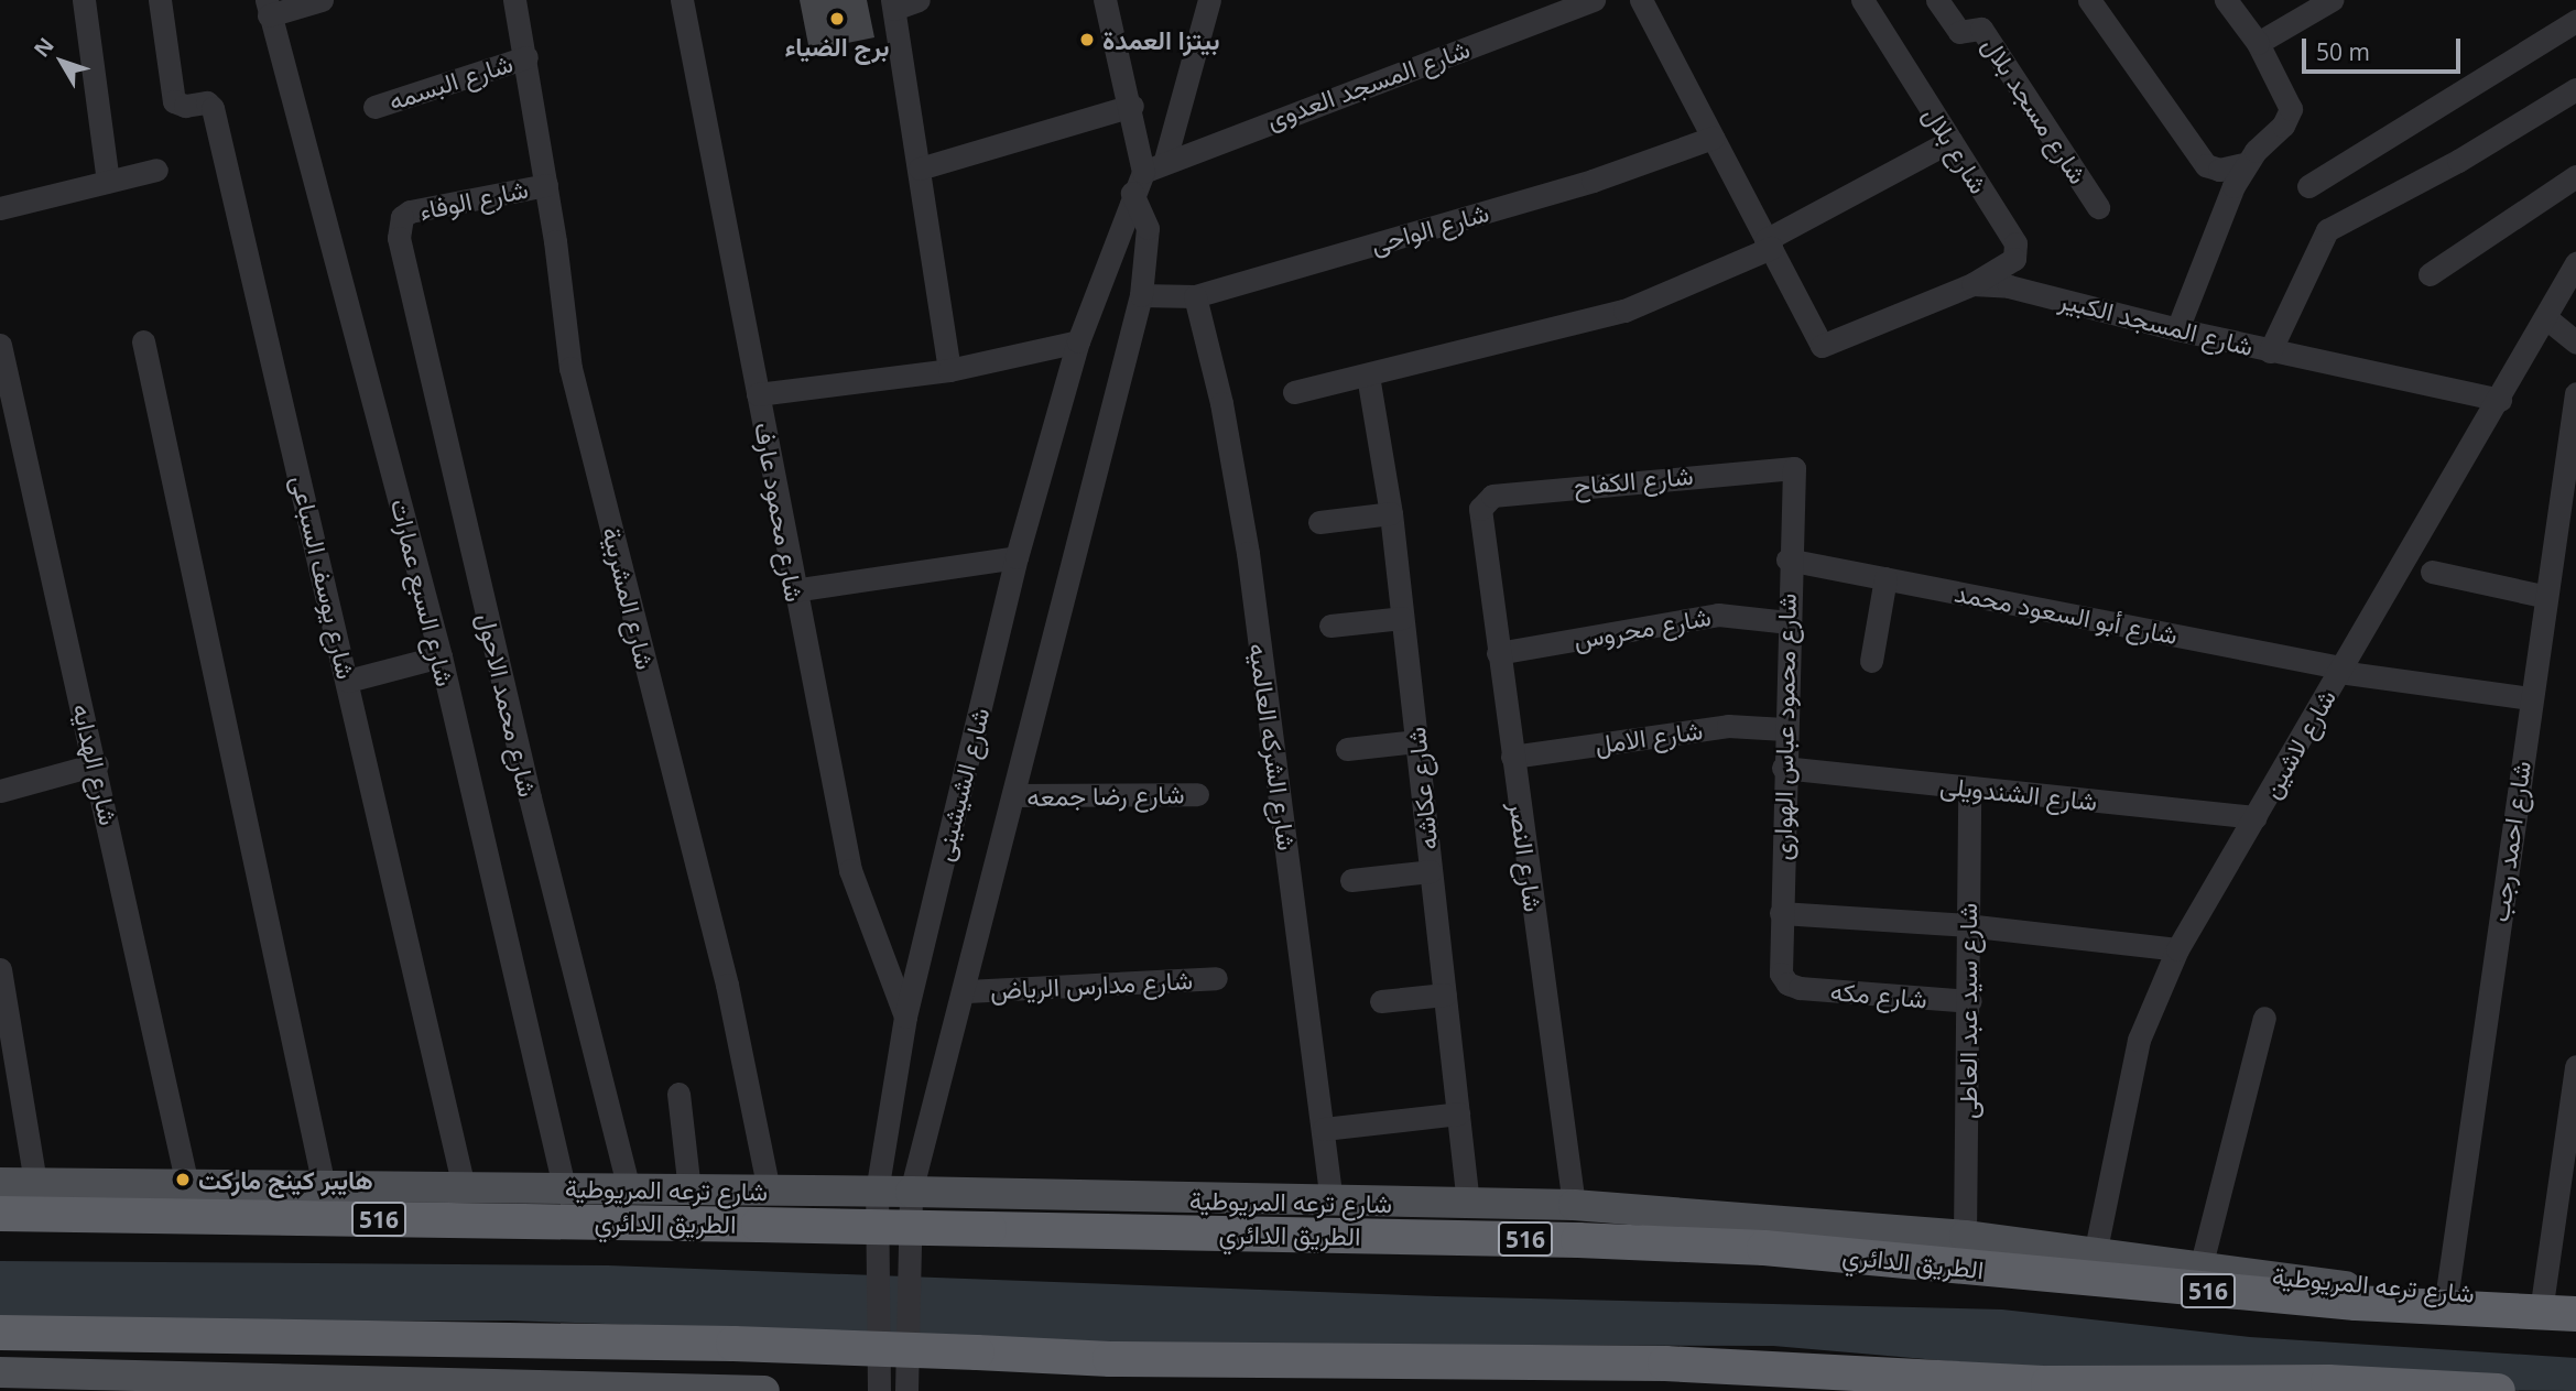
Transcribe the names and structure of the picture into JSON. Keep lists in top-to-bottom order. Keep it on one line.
{"streets":{"highway":["516","الطريق الدائري"],"main road":["شارع ترعه المريوطية"],"street":["شارع البسمه","شارع المسجد العدوى","شارع مسجد بلال","شارع بلال","شارع الوفاء","شارع الواحى","شارع المسجد الكبير","شارع الكفاح","شارع محمود عارف","شارع يوسف السباعى","شارع السبع عمارات","شارع المشربية","شارع أبو السعود محمد","شارع محروس","شارع محمد الاحول","شارع محمود عباس الهوارى","شارع الامل","شارع لاشين","شارع الشركه العالميه","شارع الهدايه","شارع الشيشينى","شارع عكاشه","شارع الشندويلى","شارع رضا جمعه","شارع احمد رجب","شارع النصر","شارع مدارس الرياض","شارع مكه","شارع سيد عبد العاطى"]},"crossings":[["شارع البسمه","شارع المشربية"],["شارع المسجد العدوى","شارع الشيشينى"],["شارع بلال","شارع المسجد الكبير"],["شارع الوفاء","شارع المشربية"],["شارع الوفاء","شارع محمد الاحول"],["شارع الواحى","شارع الشركه العالميه"],["شارع المسجد الكبير","شارع لاشين"],["شارع الكفاح","شارع محمود عباس الهوارى"],["شارع الكفاح","شارع النصر"],["شارع محمود عارف","شارع الشيشينى"],["شارع يوسف السباعى","شارع ترعه المريوطية"],["شارع السبع عمارات","شارع ترعه المريوطية"],["شارع المشربية","شارع ترعه المريوطية"],["شارع أبو السعود محمد","شارع محمود عباس الهوارى"],["شارع أبو السعود محمد","شارع لاشين"],["شارع أبو السعود محمد","شارع احمد رجب"],["شارع محروس","شارع محمود عباس الهوارى"],["شارع محروس","شارع النصر"],["شارع محمد الاحول","شارع ترعه المريوطية"],["شارع محمود عباس الهوارى","شارع الامل"],["شارع محمود عباس الهوارى","شارع الشندويلى"],["شارع محمود عباس الهوارى","شارع مكه"],["شارع الامل","شارع النصر"],["شارع لاشين","شارع الشندويلى"],["شارع لاشين","شارع ترعه المريوطية"],["شارع الشركه العالميه","شارع ترعه المريوطية"],["شارع الهدايه","شارع ترعه المريوطية"],["شارع الشيشينى","شارع ترعه المريوطية"],["شارع عكاشه","شارع ترعه المريوطية"],["شارع الشندويلى","شارع سيد عبد العاطى"],["شارع احمد رجب","شارع ترعه المريوطية"],["شارع النصر","شارع ترعه المريوطية"],["شارع مكه","شارع سيد عبد العاطى"],["شارع سيد عبد العاطى","شارع ترعه المريوطية"]],"places":["برج الضياء","بيتزا العمدة","هايبر كينج ماركت"],"scale_bar":"50 m","north":"top left"}
